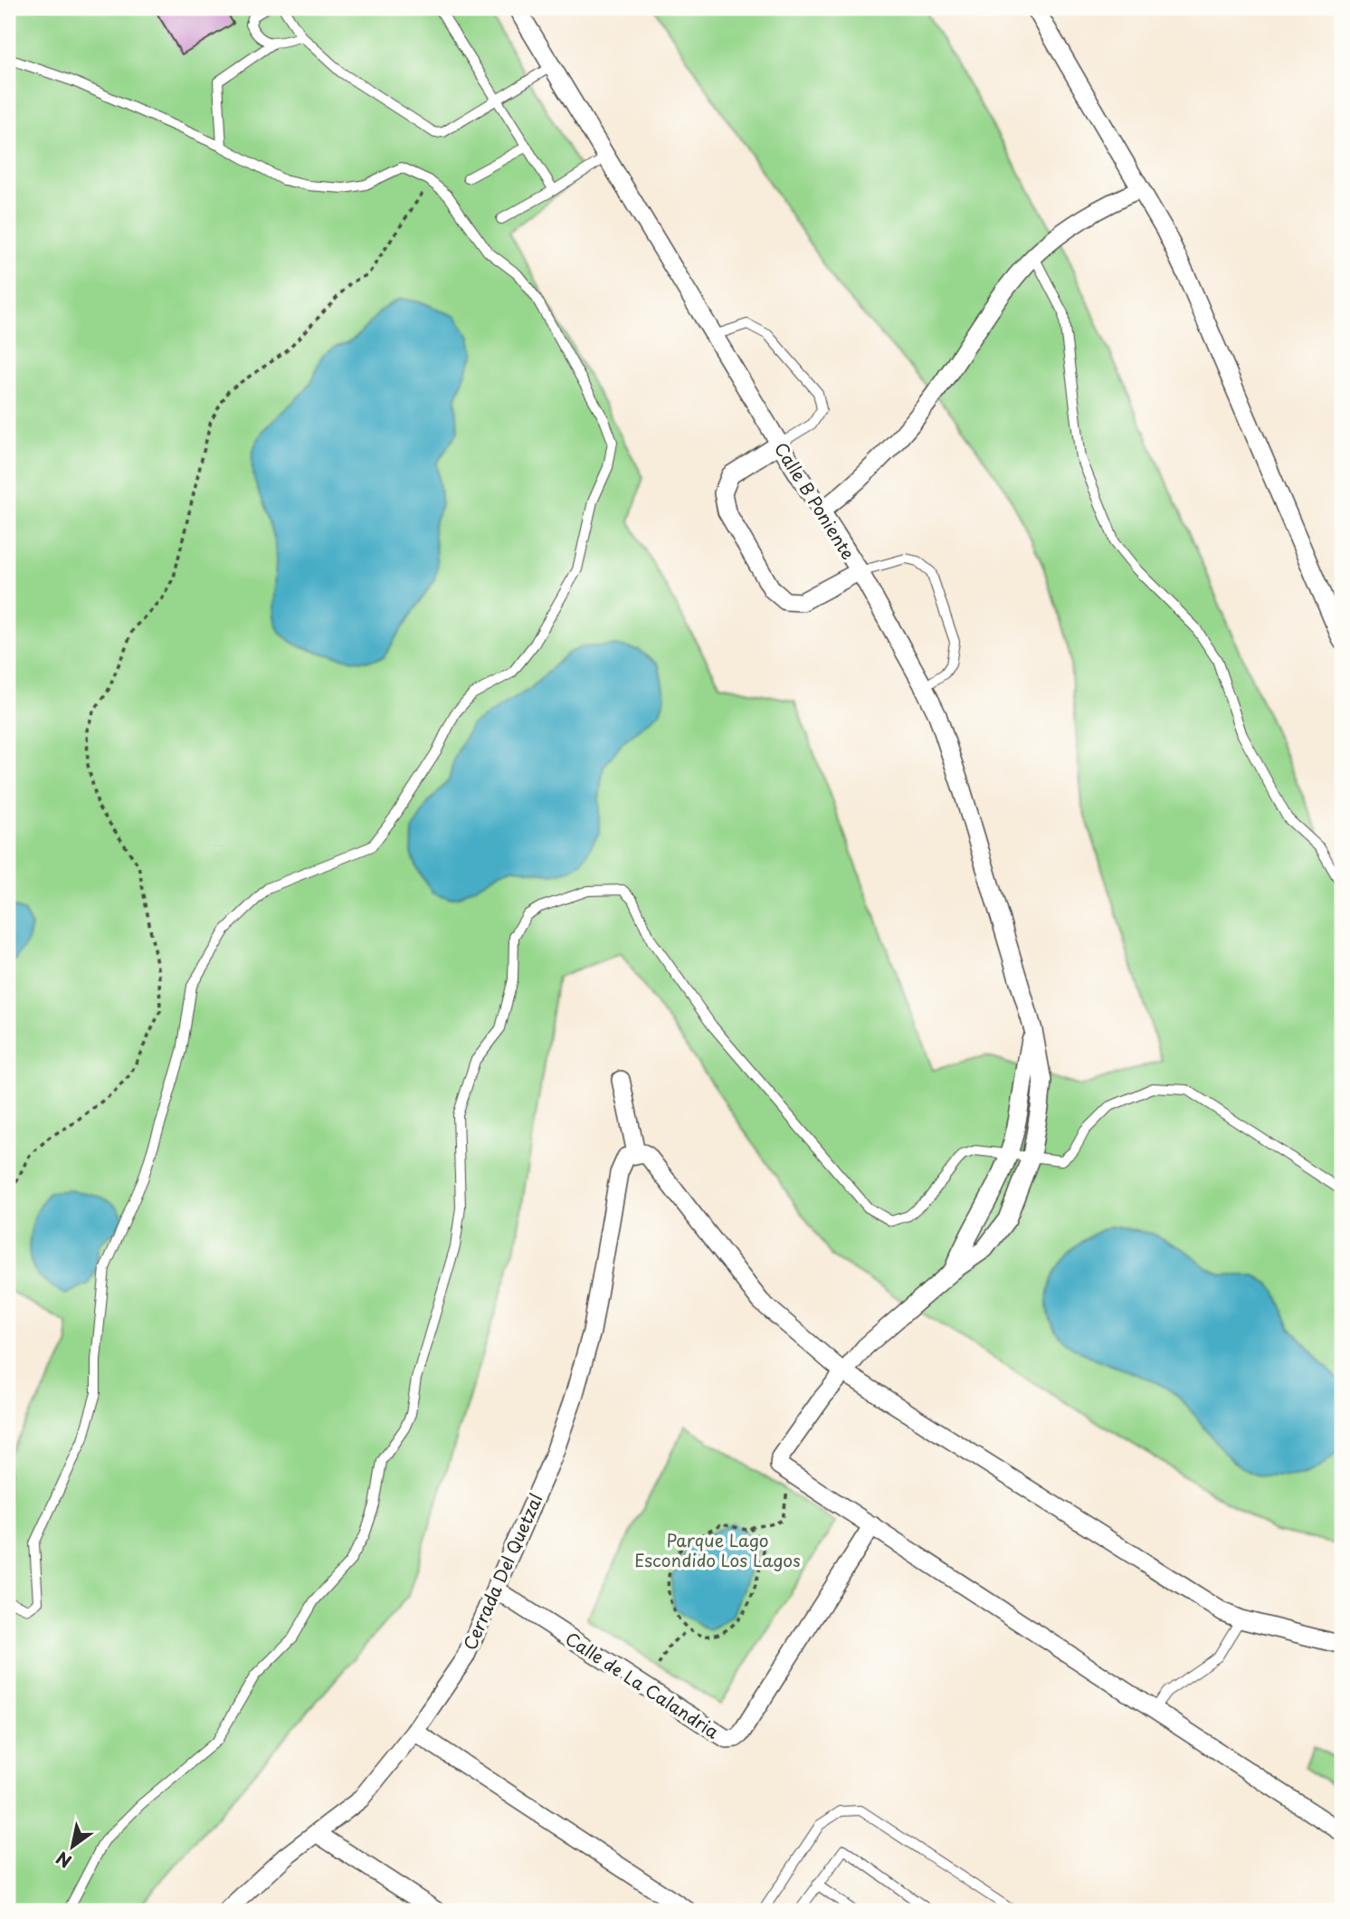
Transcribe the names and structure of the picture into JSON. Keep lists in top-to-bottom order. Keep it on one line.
{"streets":{"street":["Calle B Poniente","Cerrada Del Quetzal","Calle de La Calandria"]},"crossings":[["Cerrada Del Quetzal","Calle de La Calandria"]],"parks":["Parque Lago Escondido Los Lagos"],"north":"bottom left"}
